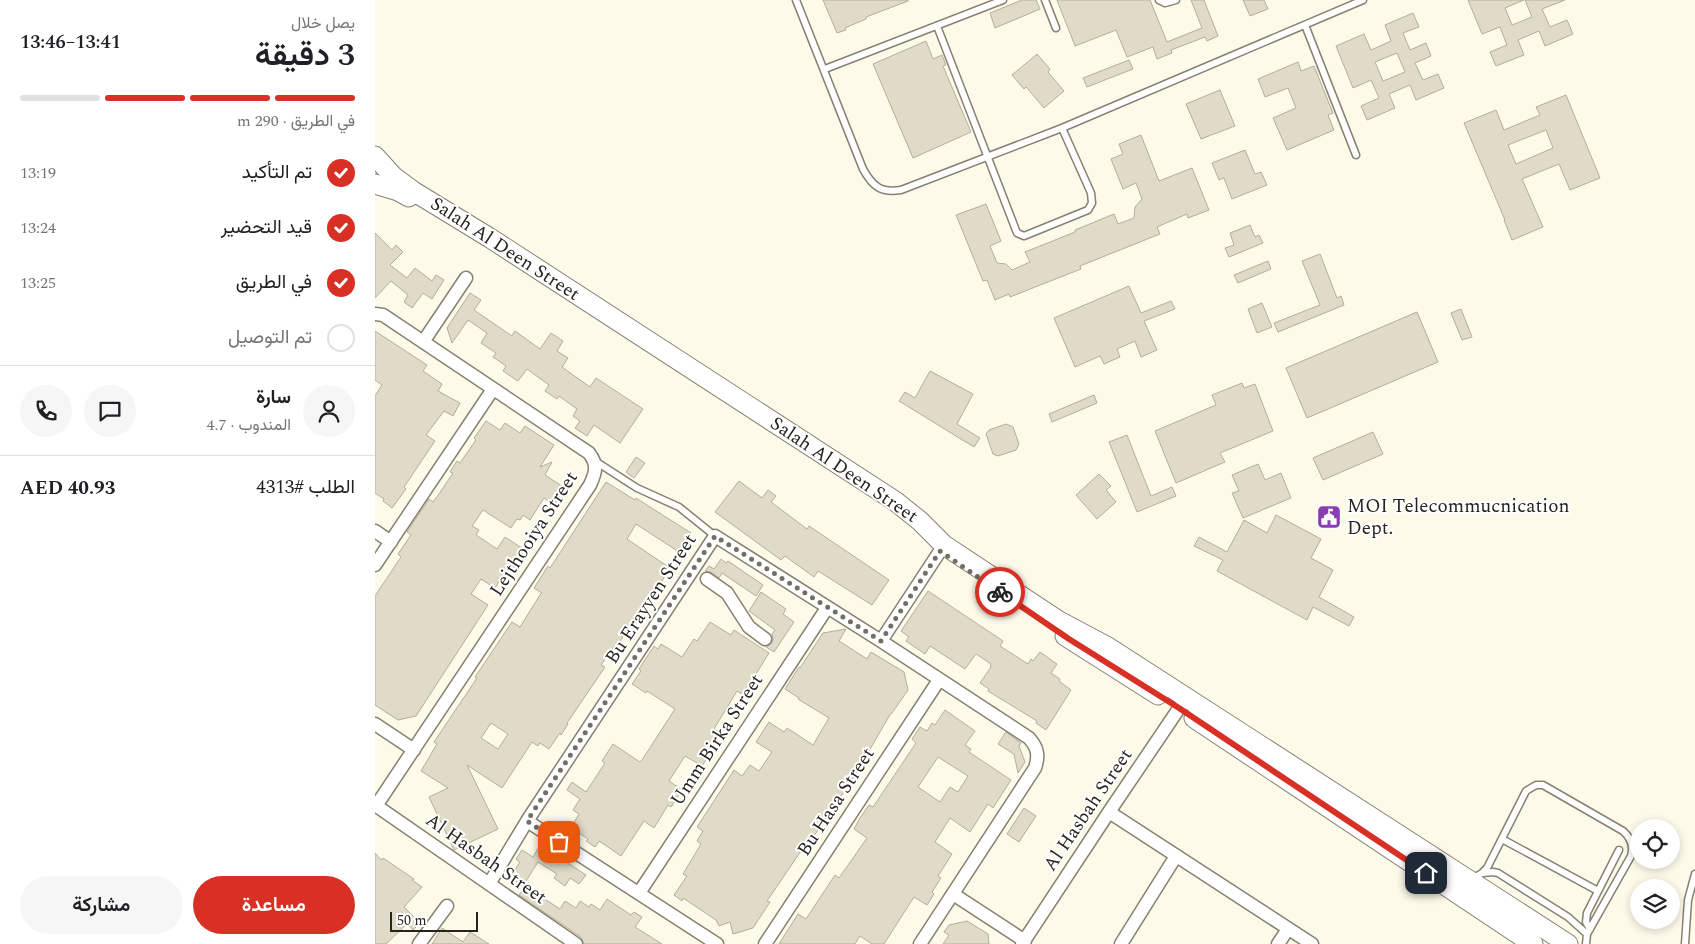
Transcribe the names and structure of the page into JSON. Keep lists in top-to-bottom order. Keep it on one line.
{"streets":{"street":["Salah Al Deen Street","Lejthooiya Street","Bu Erayyen Street","Umm Birka Street","Bu Hasa Street","Al Hasbah Street"]},"crossings":[["Salah Al Deen Street","Al Hasbah Street"],["Lejthooiya Street","Al Hasbah Street"],["Bu Erayyen Street","Umm Birka Street"],["Bu Erayyen Street","Bu Hasa Street"],["Bu Erayyen Street","Al Hasbah Street"]],"places":{"public building":["MOI Telecommucnication Dept."]},"scale_bar":"50 m","page":{"heading":["3 دقيقة","يصل خلال","13:41–13:46"],"panel":["سارة","المندوب · 4.7","الطلب #4313","AED 40.93"],"bar":"في الطريق · 290 m","list":[["تم التأكيد","13:19"],["قيد التحضير","13:24"],["في الطريق","13:25"],"تم التوصيل"],"buttons":["مساعدة","مشاركة"],"scale":"50 m"}}
